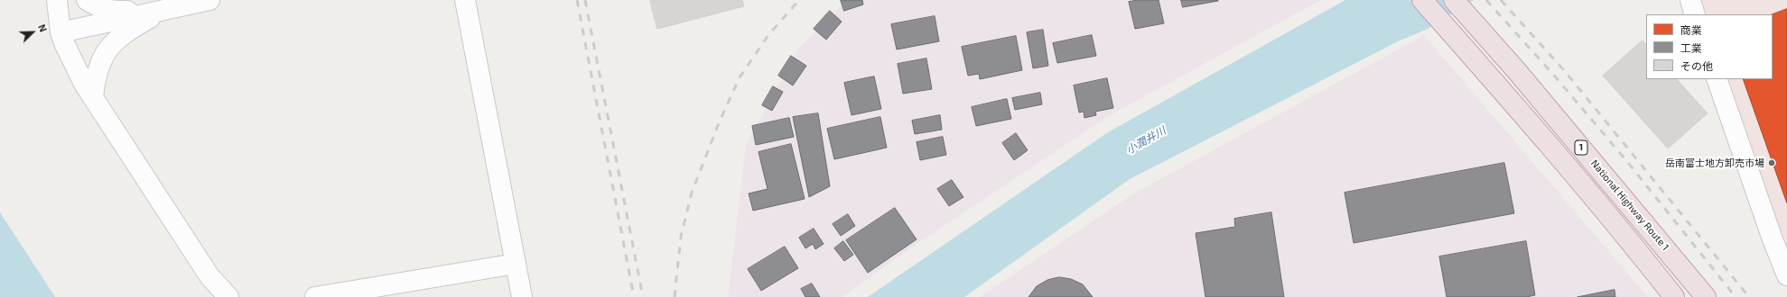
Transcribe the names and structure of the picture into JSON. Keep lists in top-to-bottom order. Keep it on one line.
{"streets":{"highway":["1","National Highway Route 1"]},"water":["小潤井川"],"places":["岳南富士地方卸売市場"],"legend":["商業","工業","その他"],"north":"top right"}
